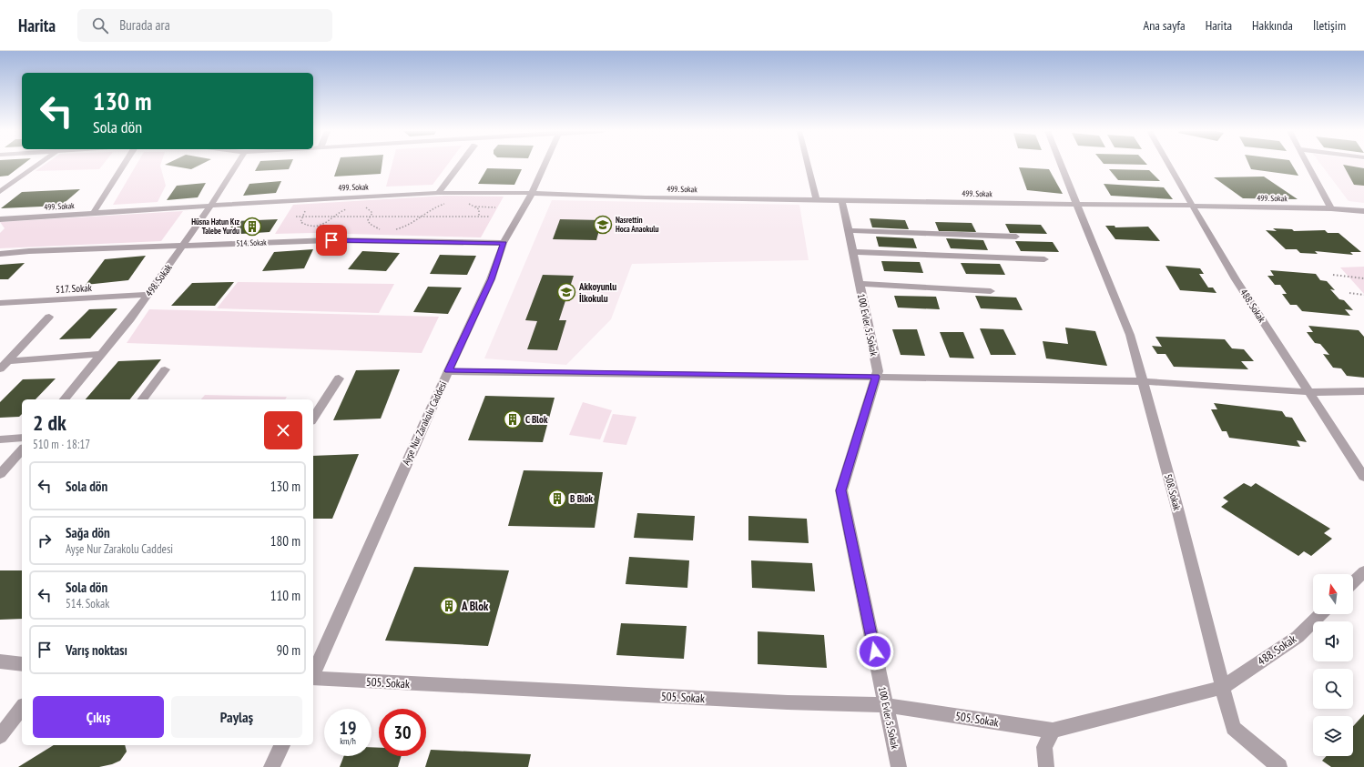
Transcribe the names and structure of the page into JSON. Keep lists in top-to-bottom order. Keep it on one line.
{"streets":{"street":["499. Sokak","514. Sokak","498. Sokak","517. Sokak","488. Sokak","100 Evler 5. Sokak","Ayşe Nur Zarakolu Caddesi","508. Sokak","505. Sokak"]},"crossings":[["499. Sokak","498. Sokak"],["499. Sokak","488. Sokak"],["499. Sokak","100 Evler 5. Sokak"],["499. Sokak","Ayşe Nur Zarakolu Caddesi"],["499. Sokak","508. Sokak"],["514. Sokak","498. Sokak"],["514. Sokak","Ayşe Nur Zarakolu Caddesi"],["498. Sokak","517. Sokak"],["488. Sokak","508. Sokak"],["488. Sokak","505. Sokak"],["100 Evler 5. Sokak","505. Sokak"]],"places":{"school or university":["Nasrettin Hoca Anaokulu","Akkoyunlu İlkokulu"],"building":["Hüsna Hatun Kız Talebe Yurdu","C Blok","B Blok","A Blok"]},"north":"top","page":{"header":"Harita","search":"Burada ara","nav":["Ana sayfa","Harita","Hakkında","İletişim"],"turn":["130 m","Sola dön"],"heading":["2 dk","510 m · 18:17"],"list":[{"name":"Sola dön","value":"130 m"},{"name":"Sağa dön","note":"Ayşe Nur Zarakolu Caddesi","value":"180 m"},{"name":"Sola dön","note":"514. Sokak","value":"110 m"},{"name":"Varış noktası","value":"90 m"}],"buttons":["Çıkış","Paylaş"],"speed":"19 km/h","limit":"30"}}
